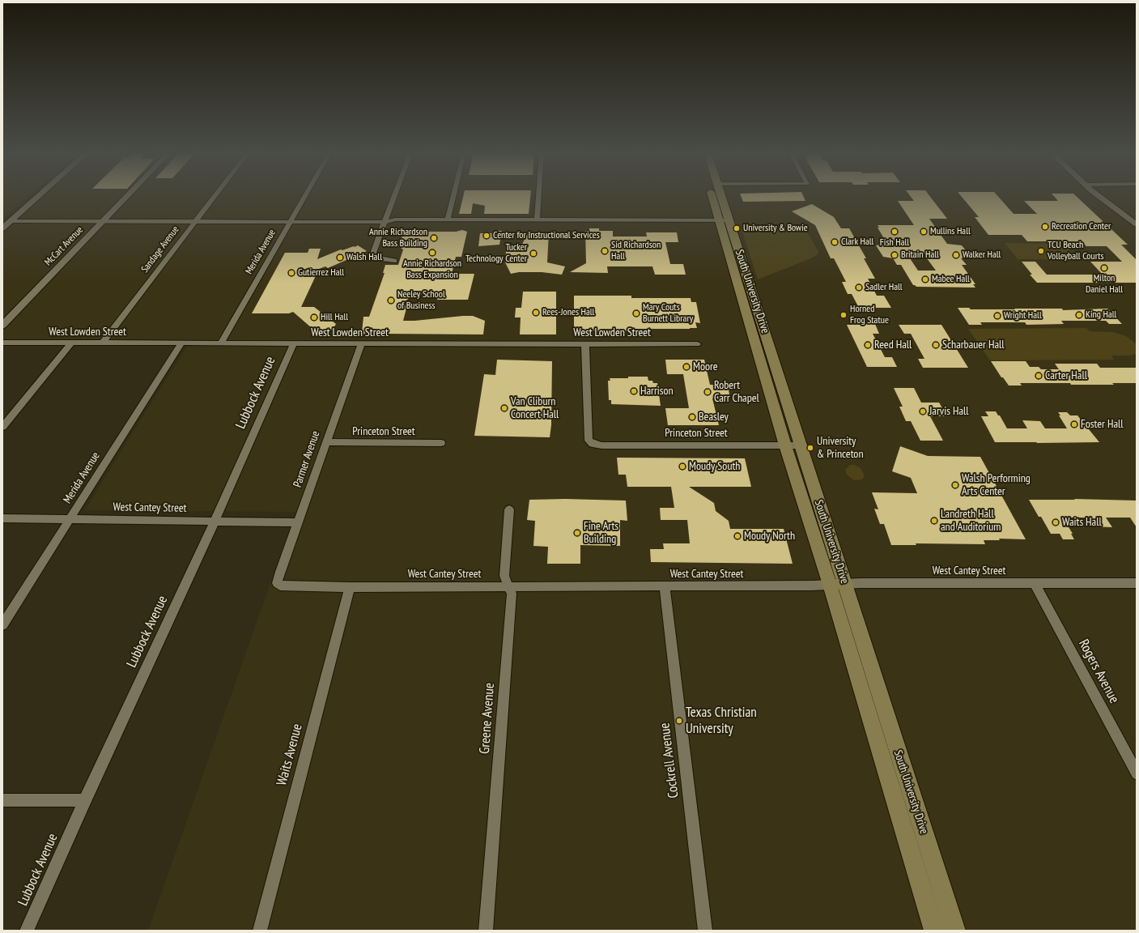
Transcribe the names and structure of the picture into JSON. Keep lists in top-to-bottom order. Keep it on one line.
{"streets":{"main road":["South University Drive"],"street":["McCart Avenue","Sandage Avenue","Merida Avenue","West Lowden Street","Lubbock Avenue","Princeton Street","Parmer Avenue","West Cantey Street","Rogers Avenue","Greene Avenue","Waits Avenue","Cockrell Avenue"]},"crossings":[["Sandage Avenue","West Lowden Street"],["Merida Avenue","West Lowden Street"],["Merida Avenue","West Cantey Street"],["South University Drive","Princeton Street"],["South University Drive","West Cantey Street"],["West Lowden Street","Lubbock Avenue"],["West Lowden Street","Princeton Street"],["West Lowden Street","Parmer Avenue"],["Lubbock Avenue","West Cantey Street"],["Princeton Street","Parmer Avenue"],["Parmer Avenue","West Cantey Street"],["West Cantey Street","Rogers Avenue"],["West Cantey Street","Greene Avenue"],["West Cantey Street","Waits Avenue"],["West Cantey Street","Cockrell Avenue"]],"places":["Recreation Center","University & Bowie","Fish Hall","Mullins Hall","Center for Instructional Services","Annie Richardson Bass Building","Clark Hall","Sid Richardson Hall","TCU Beach Volleyball Courts","Annie Richardson Bass Expansion","Tucker Technology Center","Britain Hall","Walker Hall","Walsh Hall","Milton Daniel Hall","Gutierrez Hall","Mabee Hall","Sadler Hall","Neeley School of Business","Rees-Jones Hall","Mary Couts Burnett Library","Horned Frog Statue","King Hall","Wright Hall","Hill Hall","Reed Hall","Scharbauer Hall","Moore","Carter Hall","Harrison","Robert Carr Chapel","Van Cliburn Concert Hall","Jarvis Hall","Beasley","Foster Hall","University & Princeton","Moudy South","Walsh Performing Arts Center","Landreth Hall and Auditorium","Waits Hall","Fine Arts Building","Moudy North","Texas Christian University"]}
